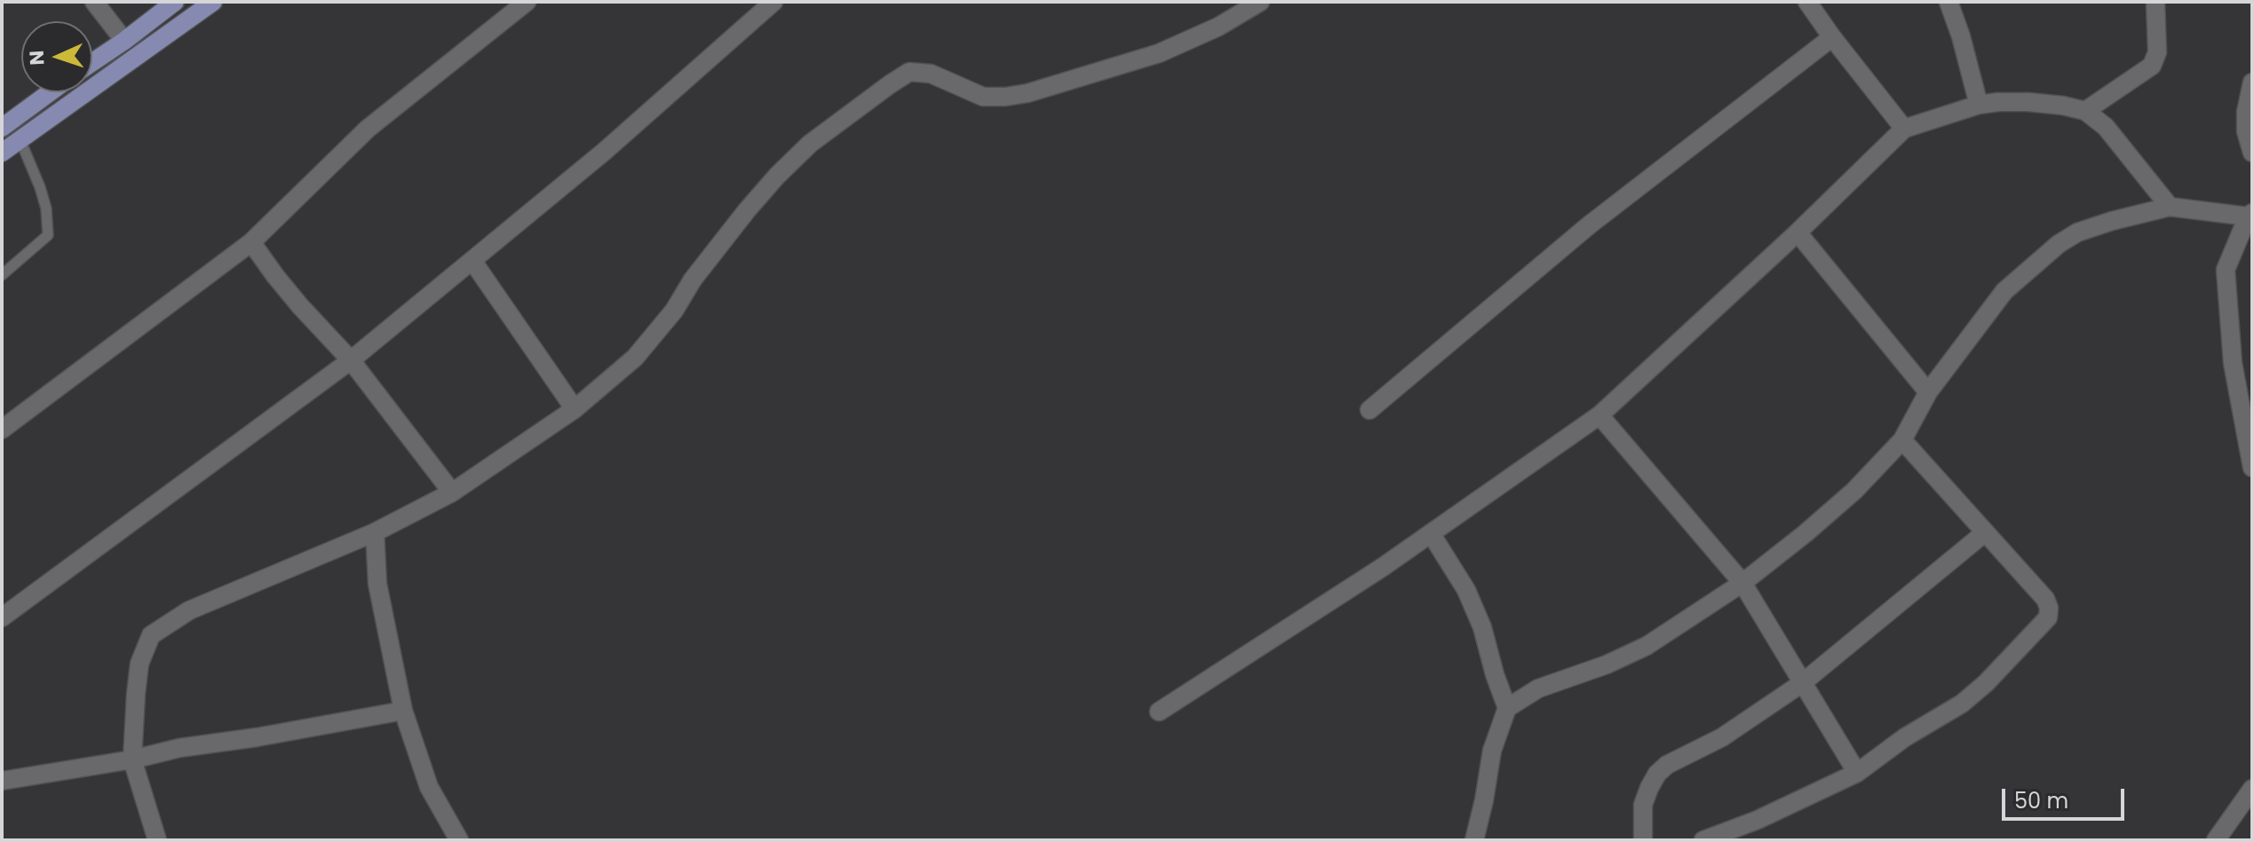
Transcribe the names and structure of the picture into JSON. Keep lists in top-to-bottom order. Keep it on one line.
{"scale_bar":"50 m","north":"left"}
